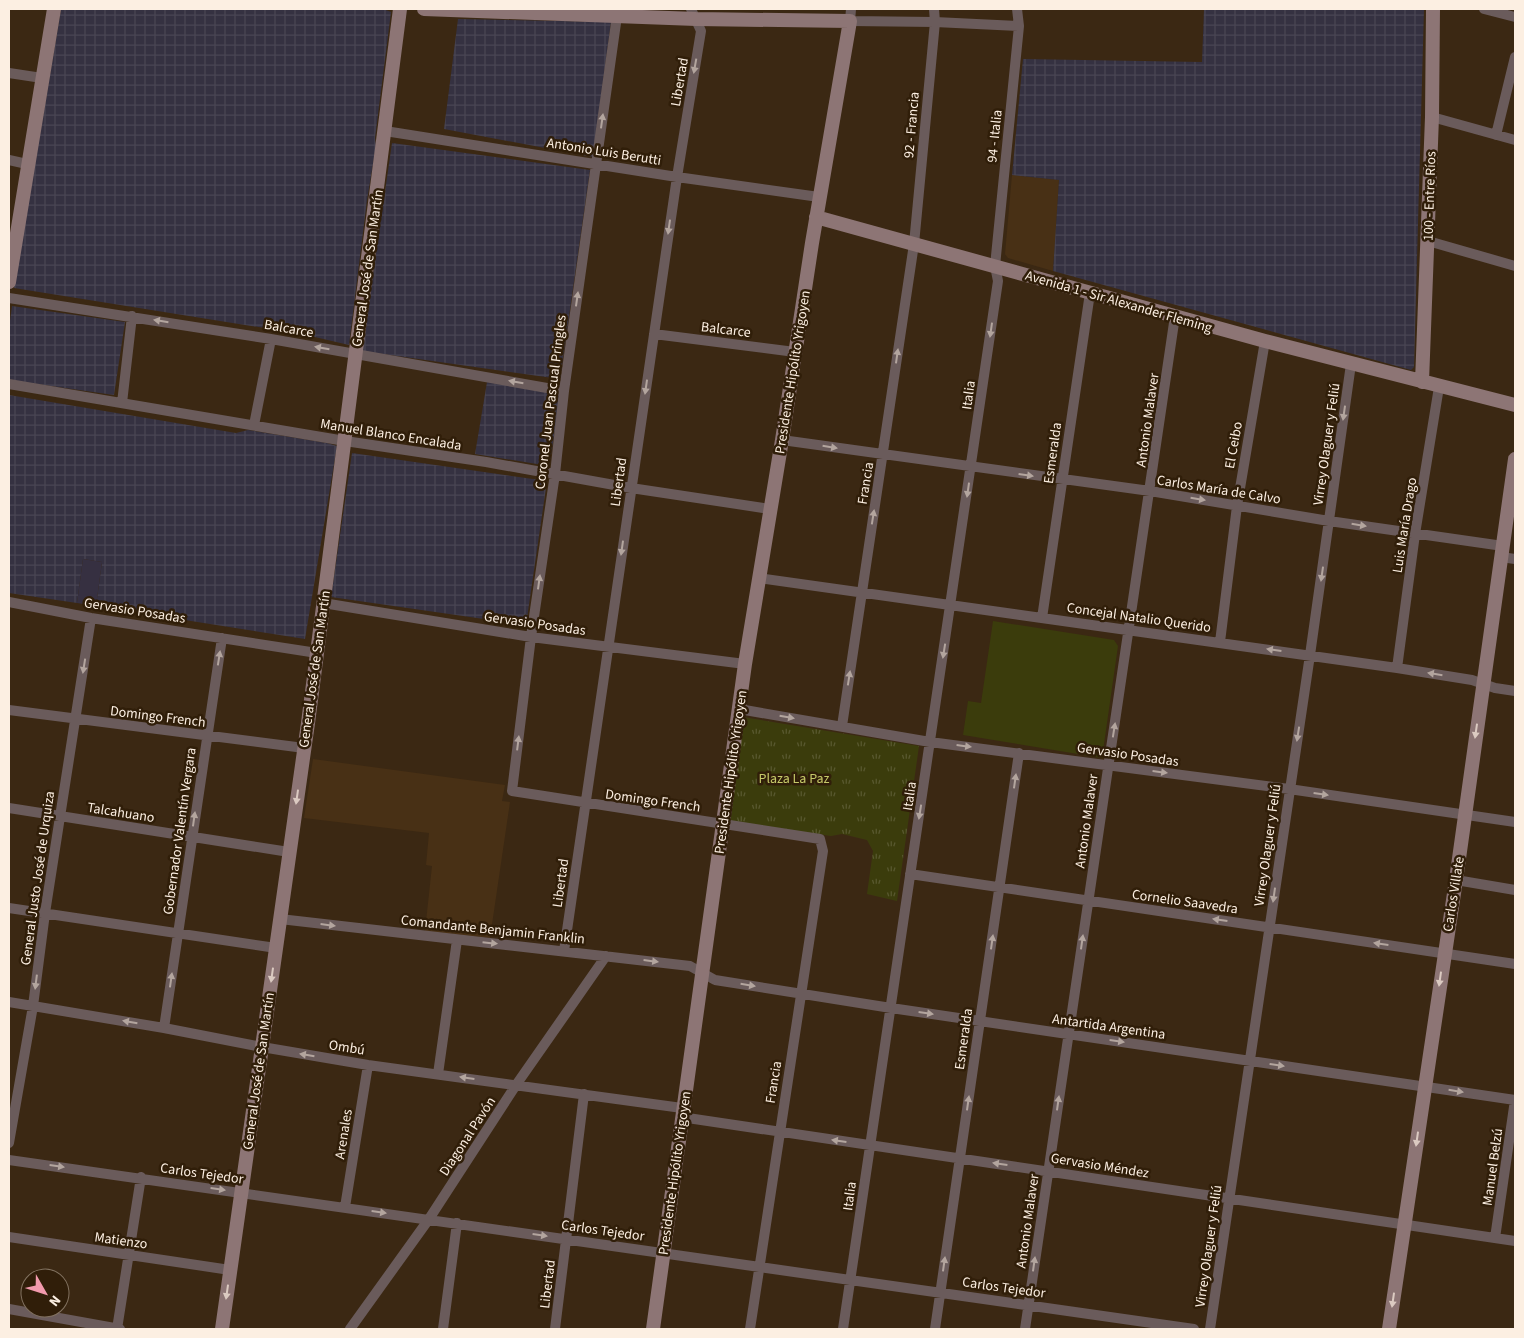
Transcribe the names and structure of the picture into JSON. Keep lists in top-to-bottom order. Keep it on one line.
{"streets":{"street":["Libertad","92 - Francia","94 - Italia","Antonio Luis Berutti","100 - Entre Ríos","General José de San Martín","Avenida 1 - Sir Alexander Fleming","Balcarce","Presidente Hipólito Yrigoyen","Italia","Coronel Juan Pascual Pringles","Antonio Malaver","Manuel Blanco Encalada","Virrey Olaguer y Feliú","El Ceibo","Esmeralda","Francia","Carlos María de Calvo","Luis María Drago","Gervasio Posadas","Concejal Natalio Querido","Domingo French","Talcahuano","Gobernador Valentín Vergara","General Justo José de Urquiza","Carlos Villate","Cornelio Saavedra","Comandante Benjamin Franklin","Antartida Argentina","Ombú","Arenales","Diagonal Pavón","Gervasio Méndez","Manuel Belzú","Carlos Tejedor","Matienzo"]},"crossings":[["Libertad","Antonio Luis Berutti"],["Libertad","Balcarce"],["Libertad","Manuel Blanco Encalada"],["Libertad","Gervasio Posadas"],["Libertad","Domingo French"],["Libertad","Comandante Benjamin Franklin"],["Libertad","Ombú"],["Libertad","Carlos Tejedor"],["92 - Francia","Avenida 1 - Sir Alexander Fleming"],["92 - Francia","Francia"],["94 - Italia","Avenida 1 - Sir Alexander Fleming"],["94 - Italia","Italia"],["Antonio Luis Berutti","General José de San Martín"],["Antonio Luis Berutti","Presidente Hipólito Yrigoyen"],["Antonio Luis Berutti","Coronel Juan Pascual Pringles"],["100 - Entre Ríos","Avenida 1 - Sir Alexander Fleming"],["General José de San Martín","Balcarce"],["General José de San Martín","Manuel Blanco Encalada"],["General José de San Martín","Gervasio Posadas"],["General José de San Martín","Domingo French"],["General José de San Martín","Talcahuano"],["General José de San Martín","Comandante Benjamin Franklin"],["General José de San Martín","Ombú"],["General José de San Martín","Carlos Tejedor"],["General José de San Martín","Matienzo"],["Avenida 1 - Sir Alexander Fleming","Presidente Hipólito Yrigoyen"],["Avenida 1 - Sir Alexander Fleming","Italia"],["Avenida 1 - Sir Alexander Fleming","Antonio Malaver"],["Avenida 1 - Sir Alexander Fleming","Virrey Olaguer y Feliú"],["Avenida 1 - Sir Alexander Fleming","El Ceibo"],["Avenida 1 - Sir Alexander Fleming","Esmeralda"],["Avenida 1 - Sir Alexander Fleming","Francia"],["Avenida 1 - Sir Alexander Fleming","Luis María Drago"],["Balcarce","Presidente Hipólito Yrigoyen"],["Balcarce","Coronel Juan Pascual Pringles"],["Presidente Hipólito Yrigoyen","Manuel Blanco Encalada"],["Presidente Hipólito Yrigoyen","Carlos María de Calvo"],["Presidente Hipólito Yrigoyen","Gervasio Posadas"],["Presidente Hipólito Yrigoyen","Concejal Natalio Querido"],["Presidente Hipólito Yrigoyen","Domingo French"],["Presidente Hipólito Yrigoyen","Comandante Benjamin Franklin"],["Presidente Hipólito Yrigoyen","Antartida Argentina"],["Presidente Hipólito Yrigoyen","Ombú"],["Presidente Hipólito Yrigoyen","Gervasio Méndez"],["Presidente Hipólito Yrigoyen","Carlos Tejedor"],["Italia","Carlos María de Calvo"],["Italia","Gervasio Posadas"],["Italia","Concejal Natalio Querido"],["Italia","Cornelio Saavedra"],["Italia","Antartida Argentina"],["Italia","Gervasio Méndez"],["Italia","Carlos Tejedor"],["Coronel Juan Pascual Pringles","Manuel Blanco Encalada"],["Coronel Juan Pascual Pringles","Gervasio Posadas"],["Coronel Juan Pascual Pringles","Domingo French"],["Antonio Malaver","Carlos María de Calvo"],["Antonio Malaver","Gervasio Posadas"],["Antonio Malaver","Concejal Natalio Querido"],["Antonio Malaver","Cornelio Saavedra"],["Antonio Malaver","Antartida Argentina"],["Antonio Malaver","Gervasio Méndez"],["Antonio Malaver","Carlos Tejedor"],["Virrey Olaguer y Feliú","Carlos María de Calvo"],["Virrey Olaguer y Feliú","Gervasio Posadas"],["Virrey Olaguer y Feliú","Concejal Natalio Querido"],["Virrey Olaguer y Feliú","Cornelio Saavedra"],["Virrey Olaguer y Feliú","Antartida Argentina"],["Virrey Olaguer y Feliú","Gervasio Méndez"],["El Ceibo","Carlos María de Calvo"],["El Ceibo","Concejal Natalio Querido"],["Esmeralda","Carlos María de Calvo"],["Esmeralda","Gervasio Posadas"],["Esmeralda","Concejal Natalio Querido"],["Esmeralda","Cornelio Saavedra"],["Esmeralda","Antartida Argentina"],["Esmeralda","Gervasio Méndez"],["Esmeralda","Carlos Tejedor"],["Francia","Carlos María de Calvo"],["Francia","Gervasio Posadas"],["Francia","Concejal Natalio Querido"],["Francia","Domingo French"],["Francia","Antartida Argentina"],["Francia","Gervasio Méndez"],["Francia","Carlos Tejedor"],["Carlos María de Calvo","Luis María Drago"],["Carlos María de Calvo","Carlos Villate"],["Luis María Drago","Concejal Natalio Querido"],["Gervasio Posadas","Gobernador Valentín Vergara"],["Gervasio Posadas","General Justo José de Urquiza"],["Gervasio Posadas","Carlos Villate"],["Concejal Natalio Querido","Carlos Villate"],["Domingo French","Gobernador Valentín Vergara"],["Domingo French","General Justo José de Urquiza"],["Talcahuano","Gobernador Valentín Vergara"],["Talcahuano","General Justo José de Urquiza"],["Gobernador Valentín Vergara","Ombú"],["General Justo José de Urquiza","Ombú"],["Carlos Villate","Cornelio Saavedra"],["Carlos Villate","Antartida Argentina"],["Carlos Villate","Gervasio Méndez"],["Comandante Benjamin Franklin","Antartida Argentina"],["Comandante Benjamin Franklin","Diagonal Pavón"],["Antartida Argentina","Manuel Belzú"],["Ombú","Arenales"],["Ombú","Diagonal Pavón"],["Ombú","Gervasio Méndez"],["Arenales","Carlos Tejedor"],["Diagonal Pavón","Carlos Tejedor"],["Gervasio Méndez","Manuel Belzú"]],"one_way":["Libertad","Balcarce","Italia","Coronel Juan Pascual Pringles","Antonio Malaver","Virrey Olaguer y Feliú","Esmeralda","Francia","Carlos María de Calvo","Gervasio Posadas","Gobernador Valentín Vergara","General Justo José de Urquiza","Carlos Villate","Cornelio Saavedra","Comandante Benjamin Franklin","Antartida Argentina","Ombú","Carlos Tejedor"],"parks":["Plaza La Paz"],"north":"bottom right"}
